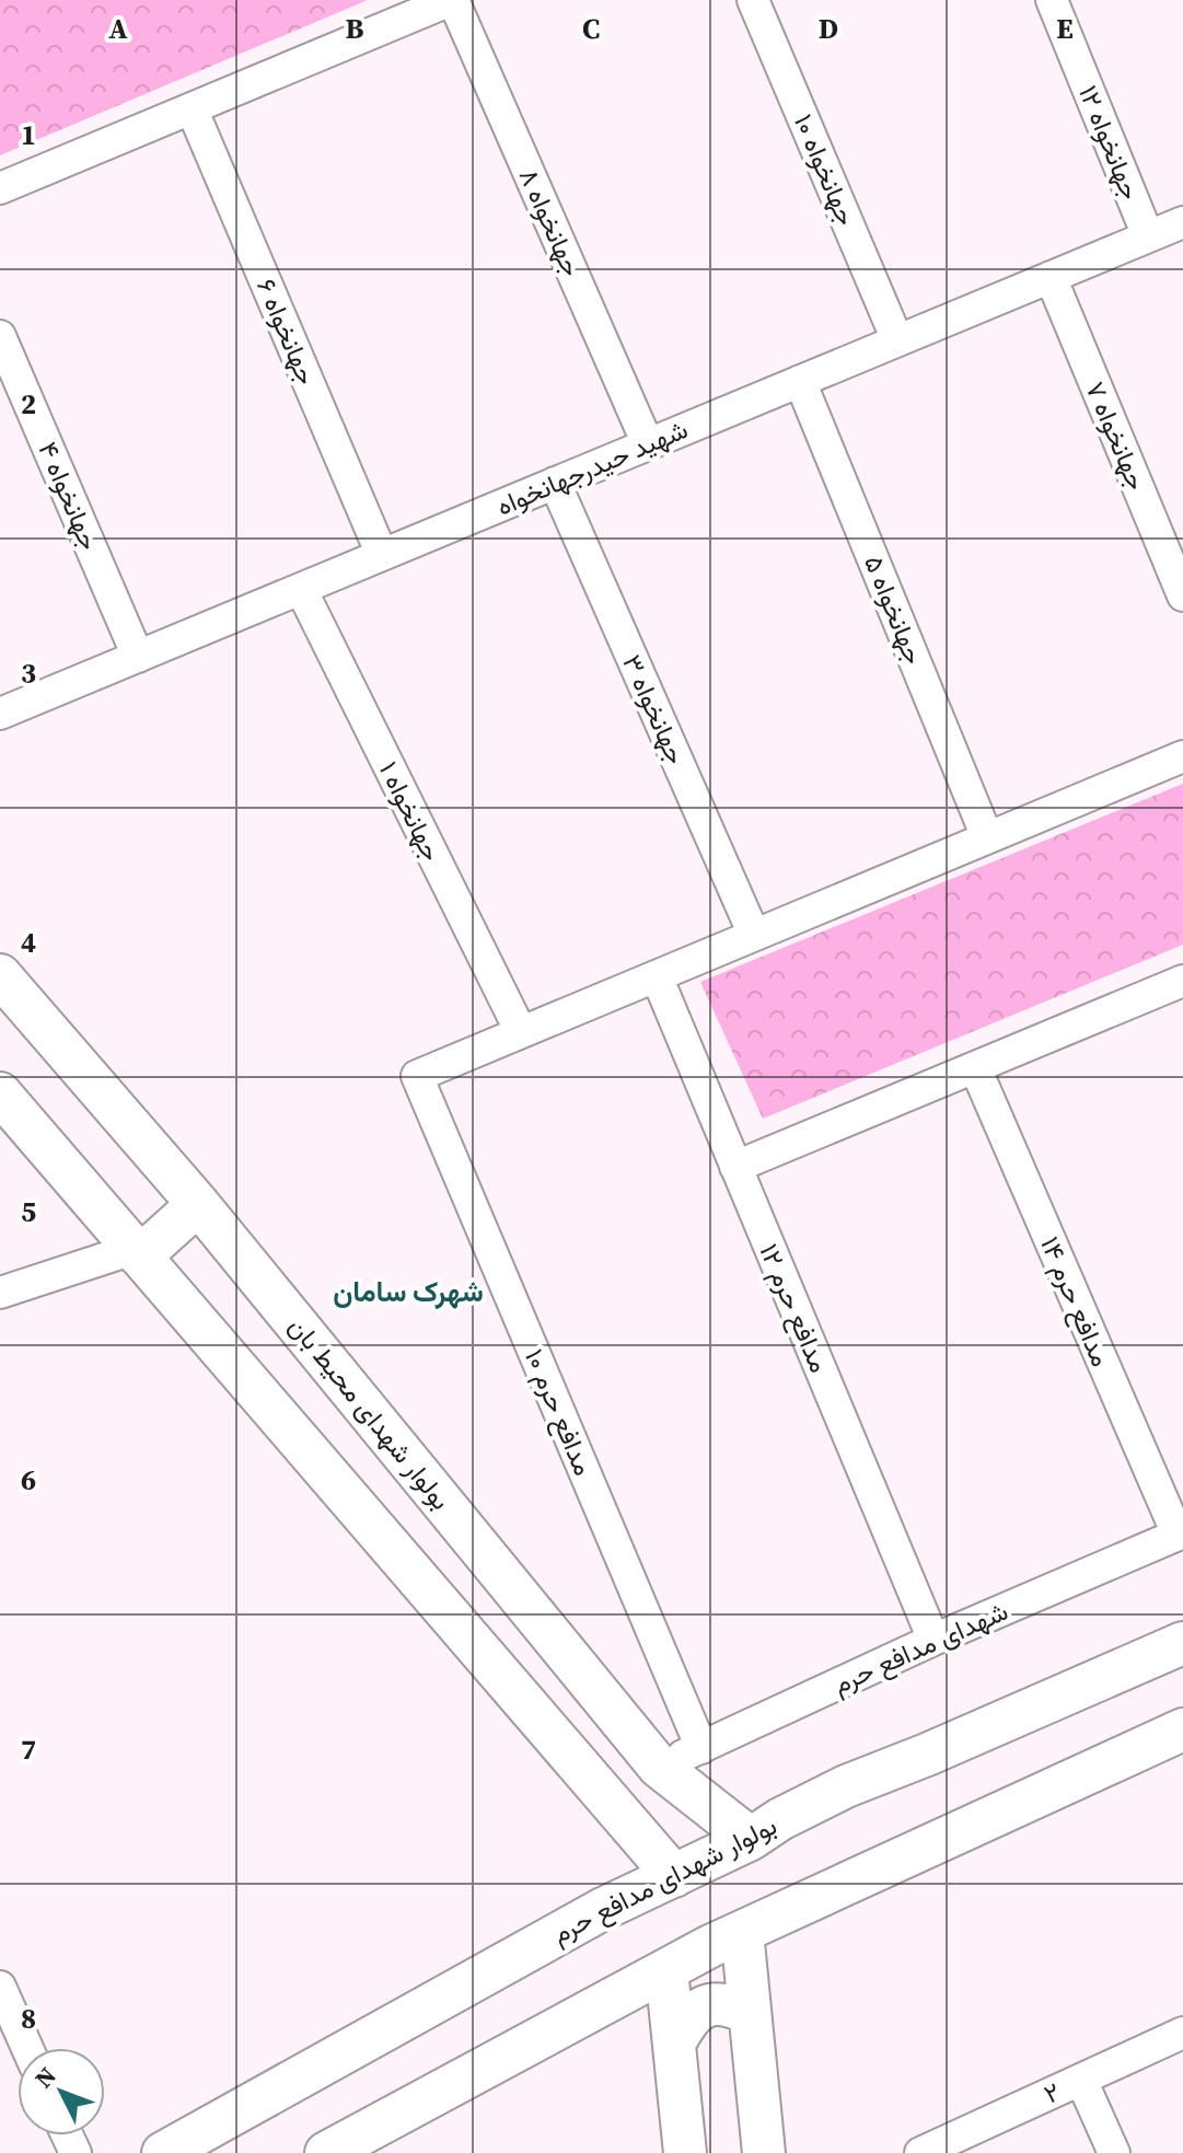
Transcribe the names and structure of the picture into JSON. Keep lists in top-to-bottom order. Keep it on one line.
{"streets":{"street":["جهانخواه ۱۲","جهانخواه ۱۰","جهانخواه ۸","جهانخواه ۶","جهانخواه ۷","شهید حیدرجهانخواه","جهانخواه ۴","جهانخواه ۵","جهانخواه ۳","جهانخواه ۱","مدافع حرم ۱۴","مدافع حرم ۱۲","مدافع حرم ۱۰","بولوار شهدای محیط بان","شهدای مدافع حرم","بولوار شهدای مدافع حرم","۲"]},"crossings":[["جهانخواه ۱۲","شهید حیدرجهانخواه"],["جهانخواه ۱۰","شهید حیدرجهانخواه"],["جهانخواه ۸","شهید حیدرجهانخواه"],["جهانخواه ۶","شهید حیدرجهانخواه"],["جهانخواه ۷","شهید حیدرجهانخواه"],["شهید حیدرجهانخواه","جهانخواه ۴"],["شهید حیدرجهانخواه","جهانخواه ۵"],["شهید حیدرجهانخواه","جهانخواه ۳"],["شهید حیدرجهانخواه","جهانخواه ۱"],["جهانخواه ۱","مدافع حرم ۱۰"],["مدافع حرم ۱۴","شهدای مدافع حرم"],["مدافع حرم ۱۲","شهدای مدافع حرم"],["مدافع حرم ۱۰","شهدای مدافع حرم"],["بولوار شهدای محیط بان","شهدای مدافع حرم"],["بولوار شهدای محیط بان","بولوار شهدای مدافع حرم"]],"districts":["شهرک سامان"],"north":"top left","grid":{"columns":["A","B","C","D","E"],"rows":["1","2","3","4","5","6","7","8"]}}
